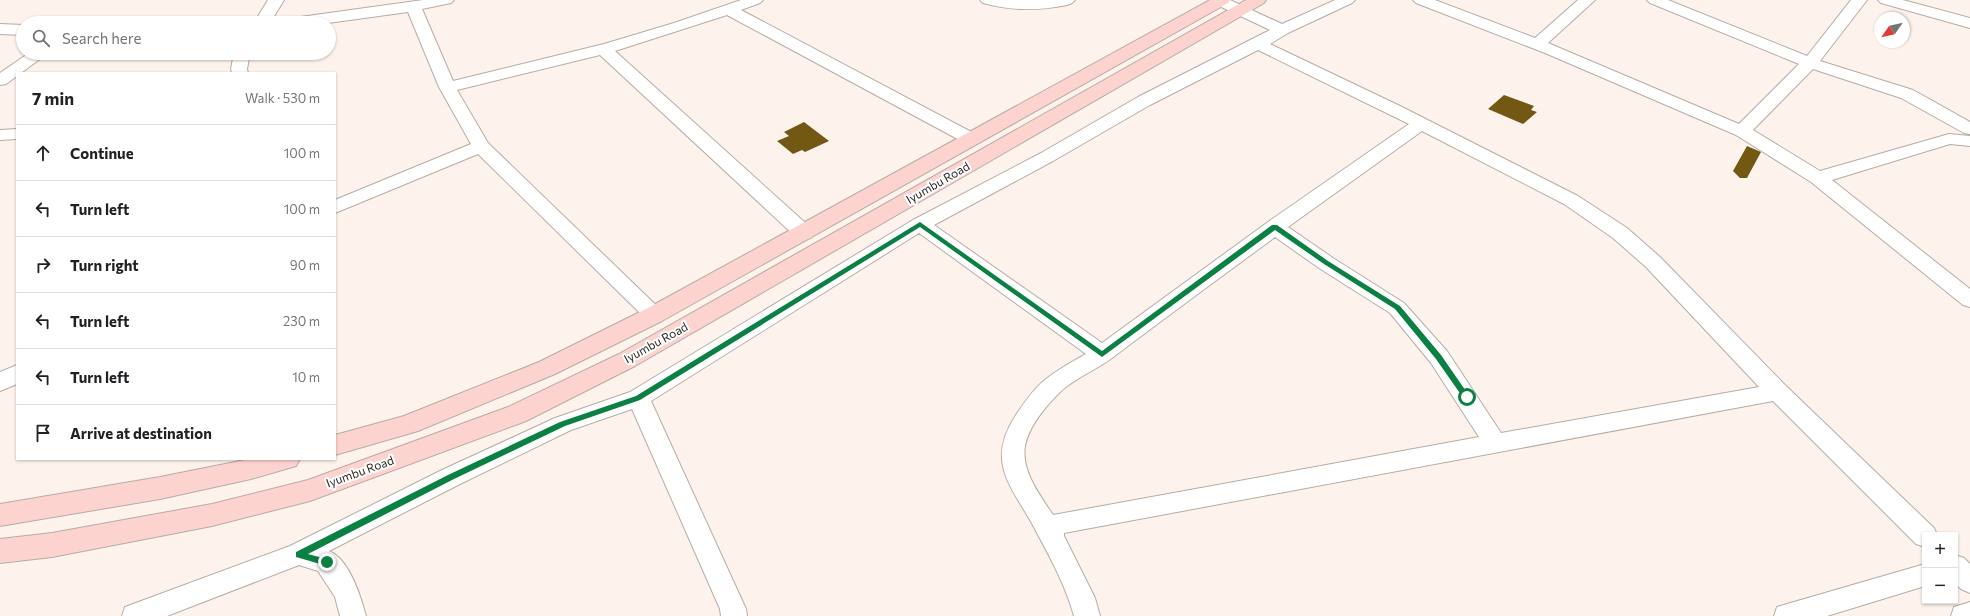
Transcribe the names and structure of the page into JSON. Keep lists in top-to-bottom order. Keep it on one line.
{"streets":{"main road":["Iyumbu Road"]},"north":"bottom left","page":{"search":"Search here","heading":["7 min","Walk · 530 m"],"list":[["Continue","100 m"],["Turn left","100 m"],["Turn right","90 m"],["Turn left","230 m"],["Turn left","10 m"],"Arrive at destination"],"map_buttons":["+","−"]}}
